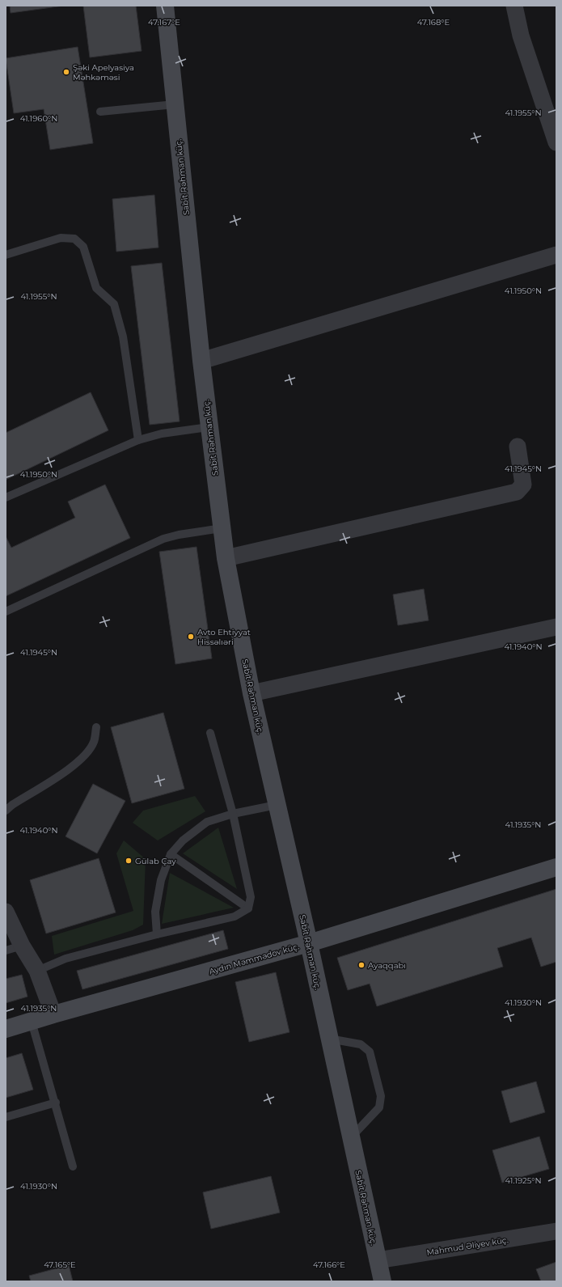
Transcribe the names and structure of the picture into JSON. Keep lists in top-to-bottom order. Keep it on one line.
{"streets":{"main road":["Sabit Rəhman küç.","Aydın Məmmədov küç."],"street":["Mahmud Əliyev küç."]},"crossings":[["Sabit Rəhman küç.","Aydın Məmmədov küç."],["Sabit Rəhman küç.","Mahmud Əliyev küç."]],"places":["Şəki Apelyasiya Məhkəməsi","Avto Ehtiyyat Hissəlıəri","Gülab Çay","Ayaqqabı"],"coordinates":["47.167°E","47.168°E","41.1955°N","41.1960°N","41.1950°N","41.1945°N","41.1940°N","41.1935°N","41.1930°N","41.1925°N","47.165°E","47.166°E"]}
